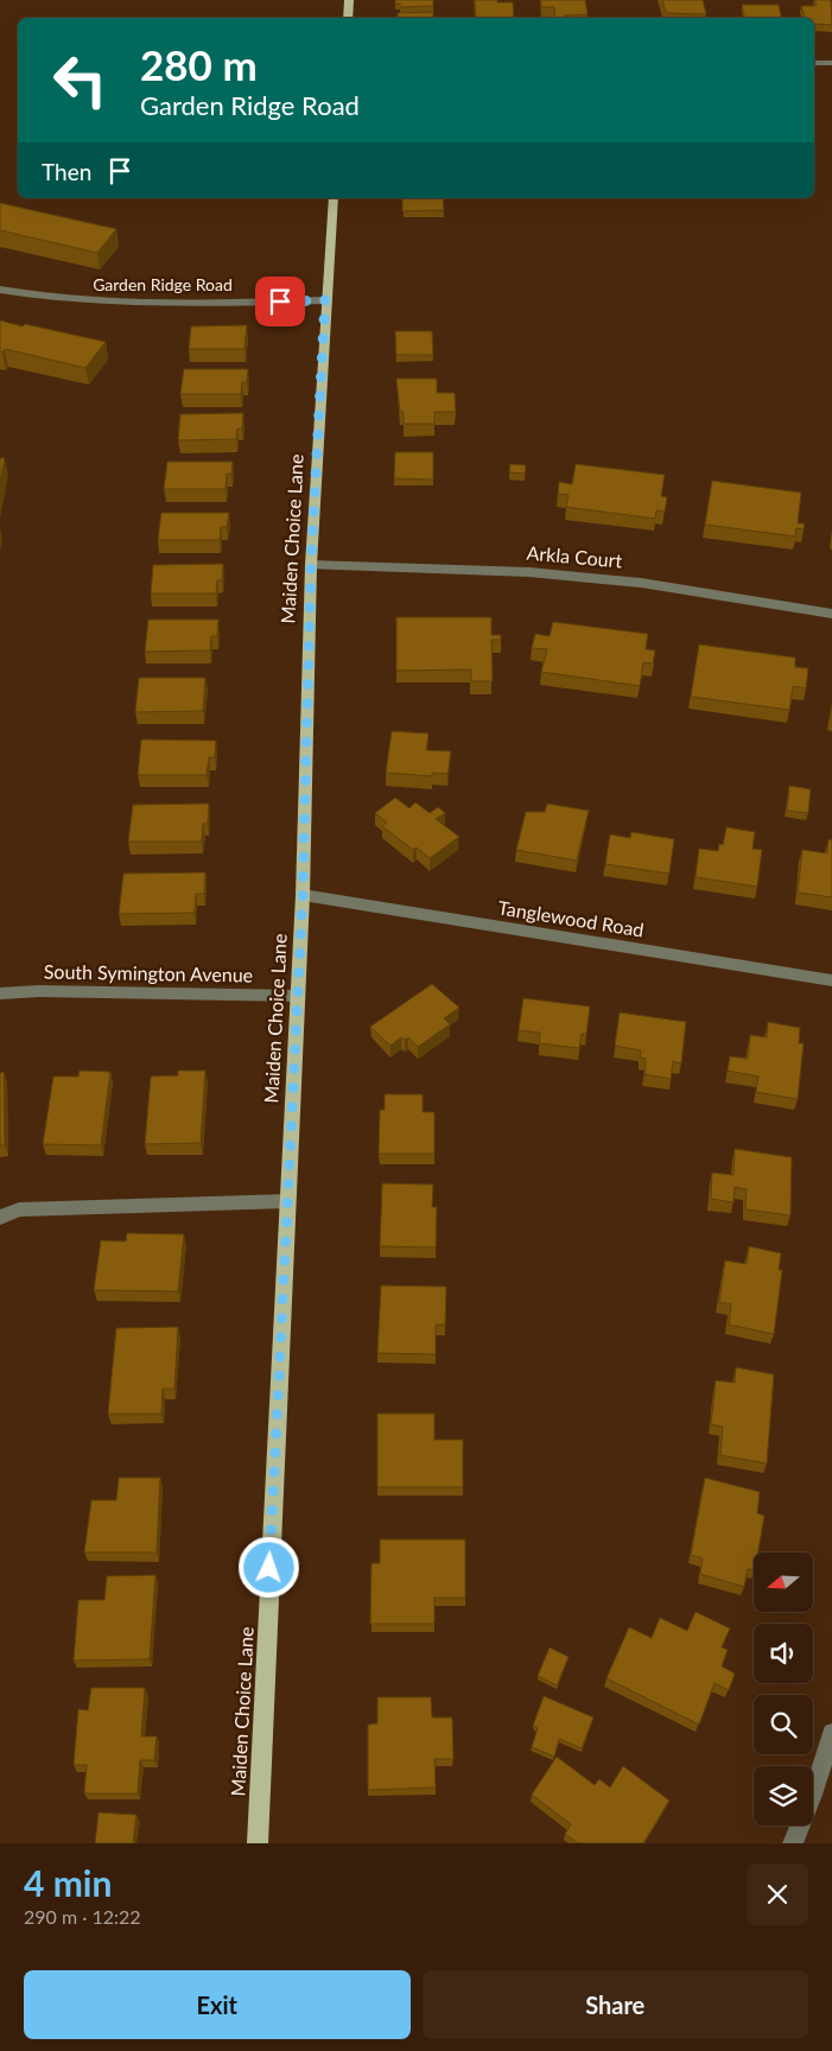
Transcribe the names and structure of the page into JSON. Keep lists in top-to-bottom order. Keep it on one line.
{"streets":{"main road":["Maiden Choice Lane"],"street":["Garden Ridge Road","Arkla Court","Tanglewood Road","South Symington Avenue"]},"crossings":[["Garden Ridge Road","Maiden Choice Lane"],["Maiden Choice Lane","Arkla Court"],["Maiden Choice Lane","Tanglewood Road"],["Maiden Choice Lane","South Symington Avenue"]],"north":"left","page":{"turn":["280 m","Garden Ridge Road"],"then":"Then","heading":["4 min","290 m · 12:22"],"buttons":["Exit","Share"]}}
